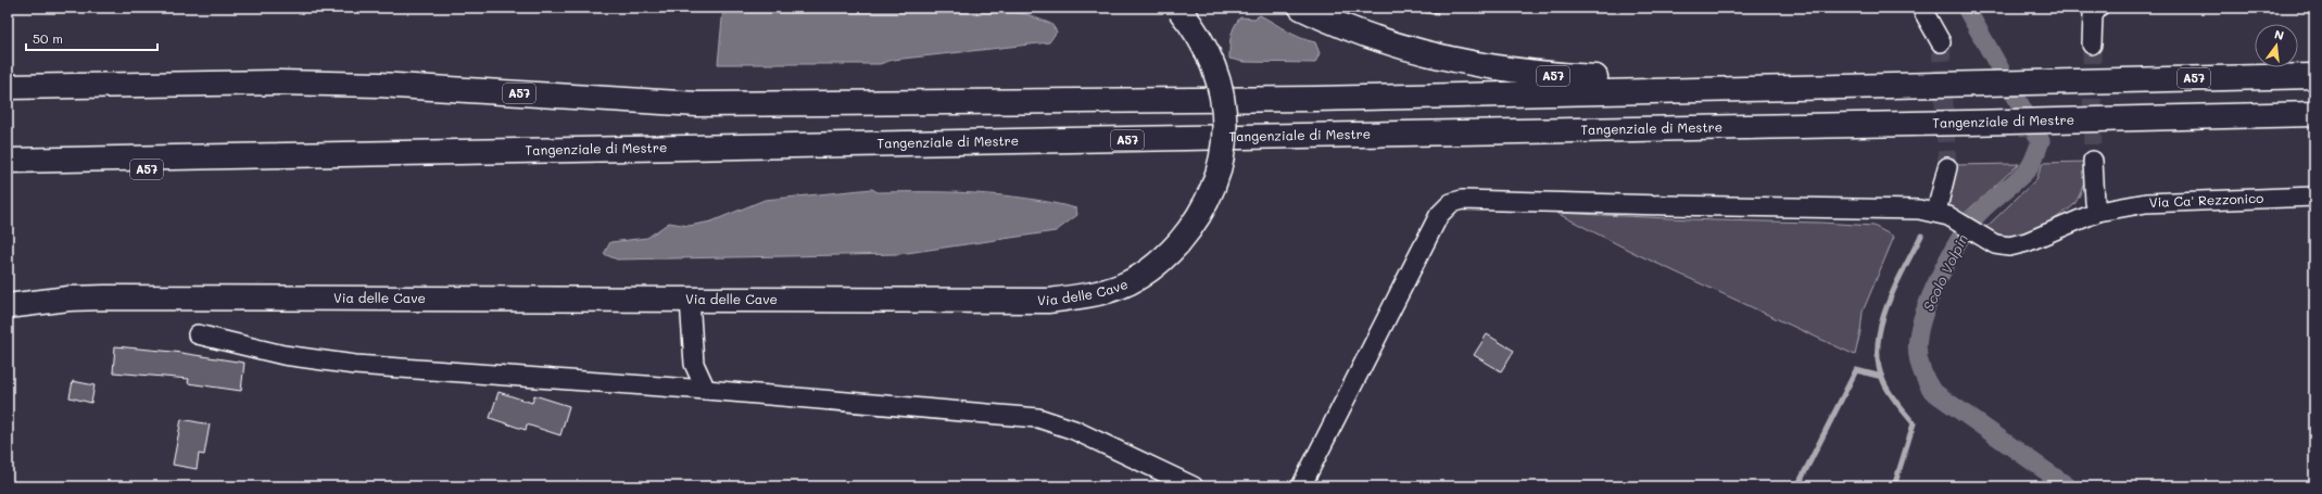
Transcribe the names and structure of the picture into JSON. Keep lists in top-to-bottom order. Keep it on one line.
{"streets":{"main road":["A57","Tangenziale di Mestre","Via delle Cave"],"street":["Via Ca' Rezzonico"]},"crossings":[["A57","Tangenziale di Mestre"]],"water":["Scolo Volpin"],"scale_bar":"50 m","north":"top"}
